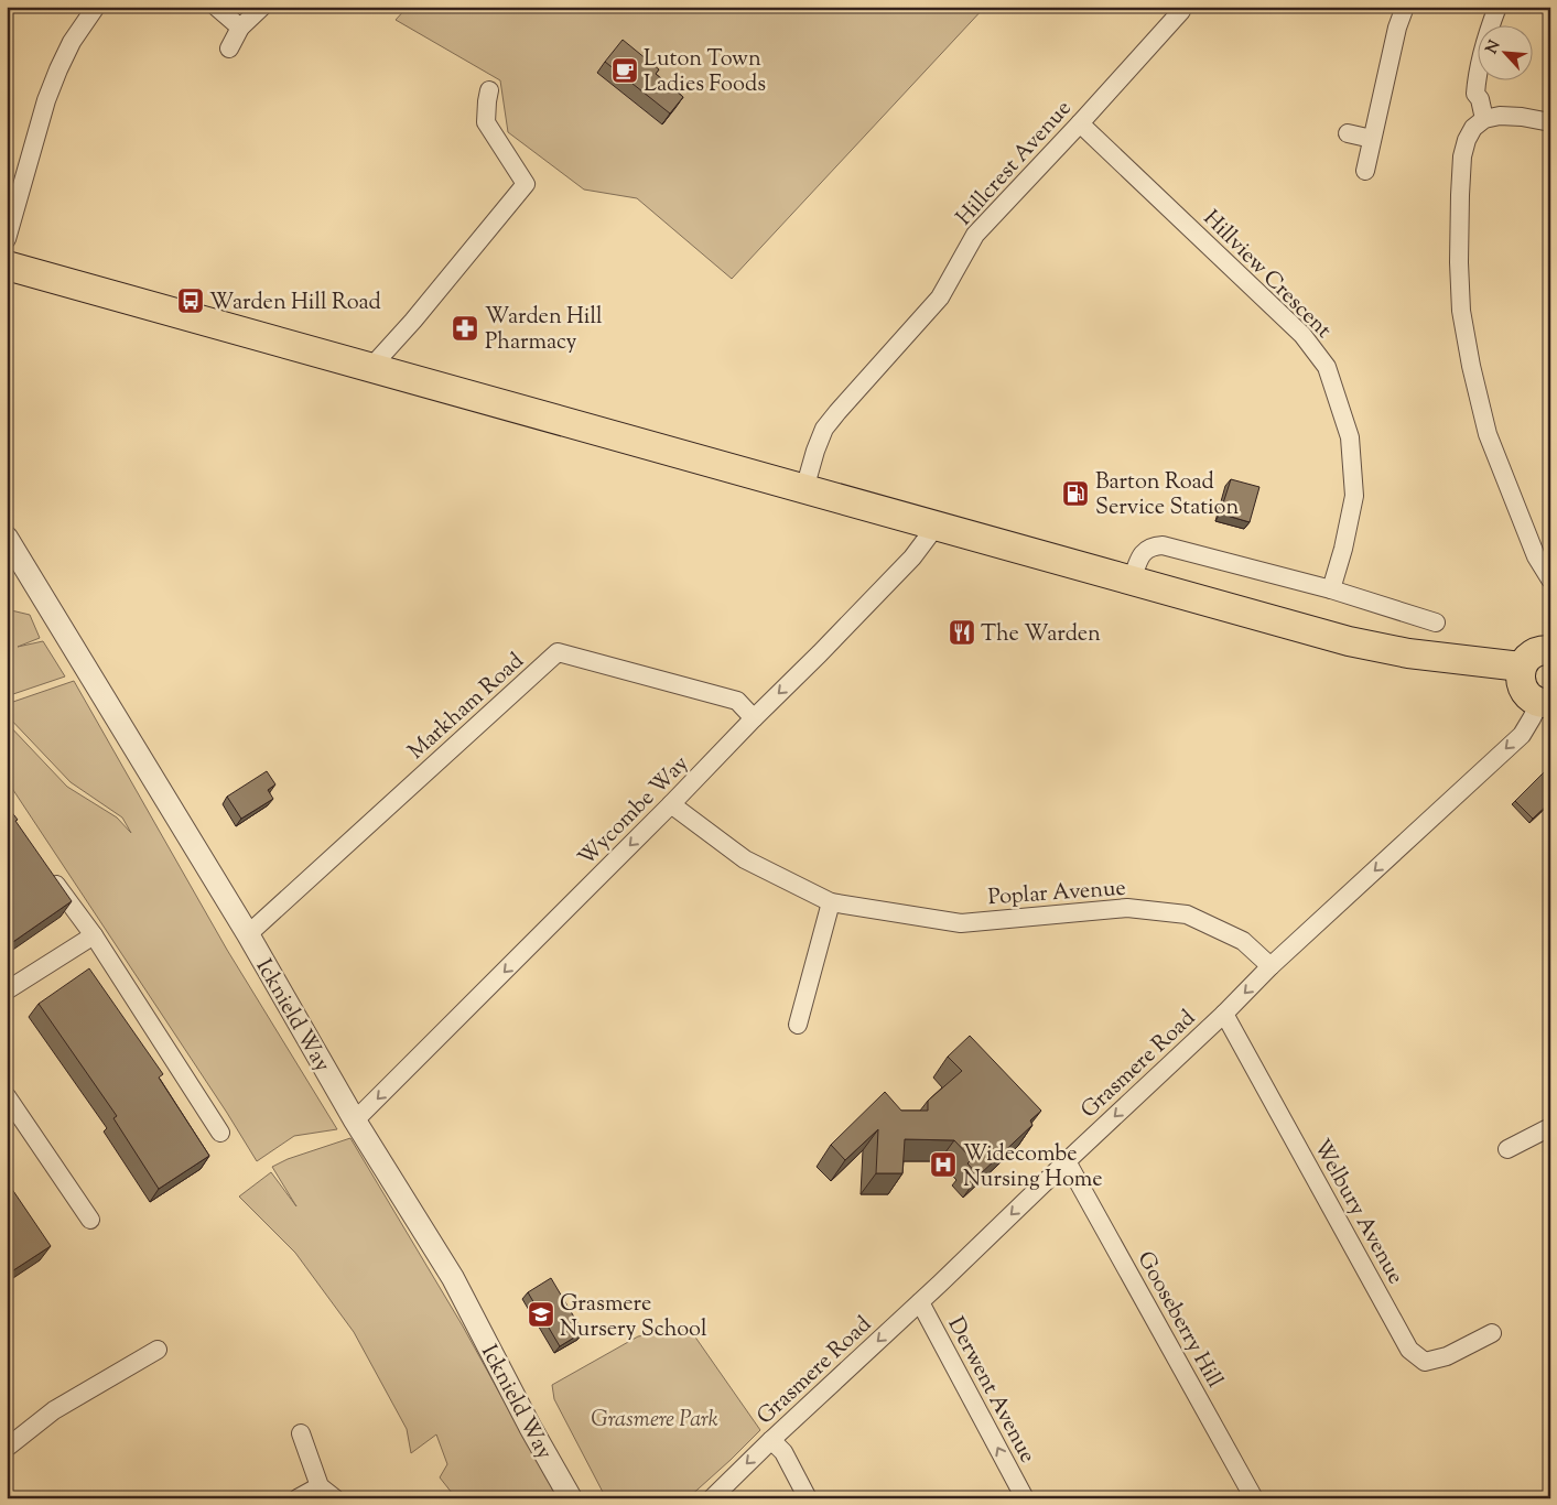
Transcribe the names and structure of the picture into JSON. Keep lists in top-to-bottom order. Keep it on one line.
{"streets":{"street":["Hillcrest Avenue","Hillview Crescent","Markham Road","Wycombe Way","Poplar Avenue","Icknield Way","Grasmere Road","Welbury Avenue","Gooseberry Hill","Derwent Avenue"]},"crossings":[["Hillcrest Avenue","Hillview Crescent"],["Markham Road","Wycombe Way"],["Markham Road","Icknield Way"],["Wycombe Way","Poplar Avenue"],["Wycombe Way","Icknield Way"],["Poplar Avenue","Grasmere Road"],["Grasmere Road","Welbury Avenue"],["Grasmere Road","Gooseberry Hill"],["Grasmere Road","Derwent Avenue"]],"one_way":["Wycombe Way","Grasmere Road","Derwent Avenue"],"parks":["Grasmere Park"],"places":{"cafe":["Luton Town Ladies Foods"],"bus stop":["Warden Hill Road"],"pharmacy":["Warden Hill Pharmacy"],"fuel station":["Barton Road Service Station"],"restaurant":["The Warden"],"hospital":["Widecombe Nursing Home"],"school or university":["Grasmere Nursery School"]},"north":"top left"}
